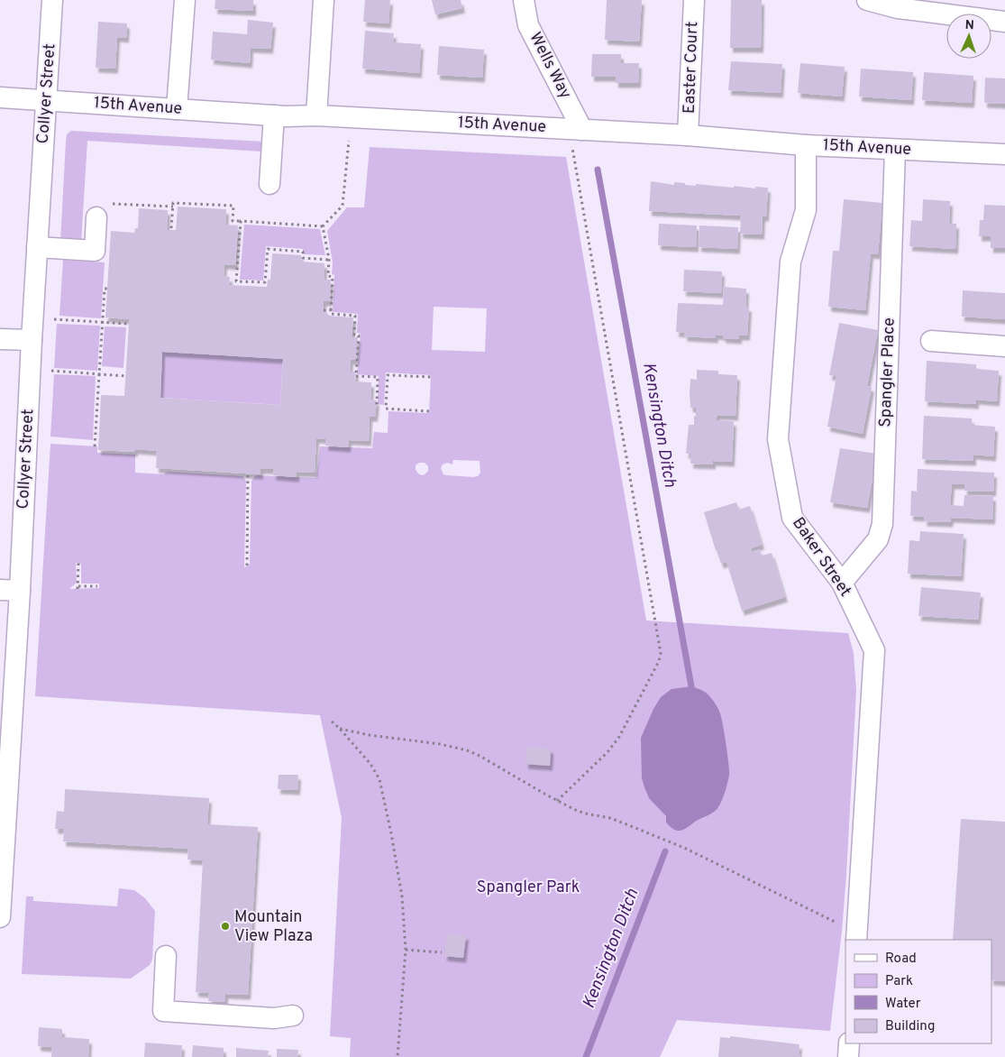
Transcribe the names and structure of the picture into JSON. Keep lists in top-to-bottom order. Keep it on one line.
{"streets":{"street":["Wells Way","Easter Court","Collyer Street","15th Avenue","Spangler Place","Baker Street"]},"crossings":[["Wells Way","15th Avenue"],["Easter Court","15th Avenue"],["Collyer Street","15th Avenue"],["15th Avenue","Spangler Place"],["15th Avenue","Baker Street"],["Spangler Place","Baker Street"]],"water":["Kensington Ditch"],"parks":["Spangler Park"],"places":["Mountain View Plaza"],"legend":["Road","Park","Water","Building"],"north":"top"}
